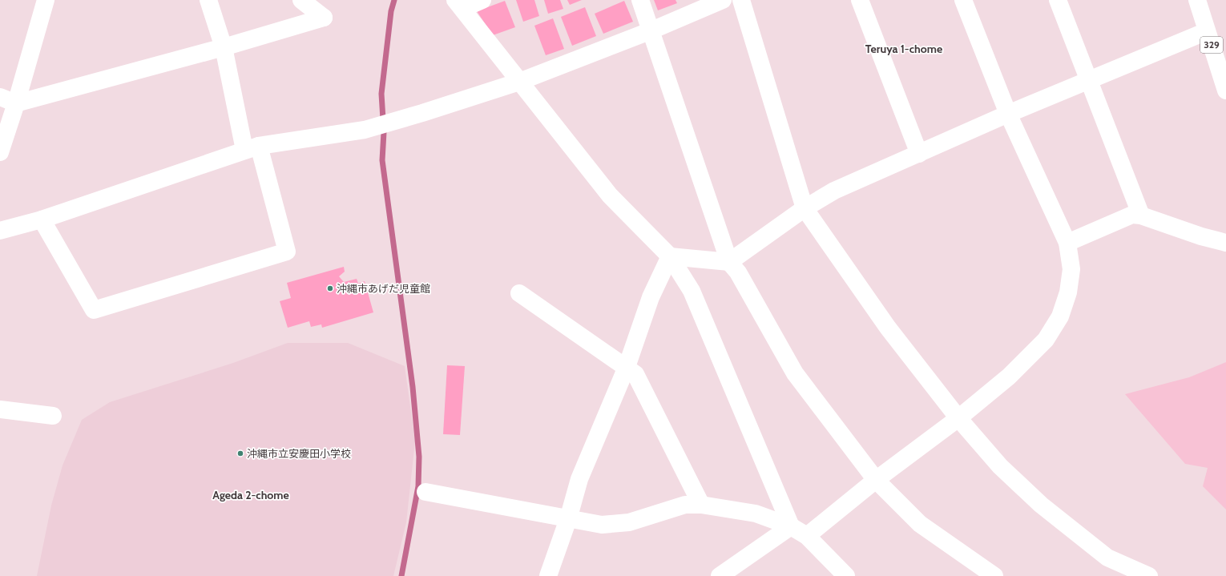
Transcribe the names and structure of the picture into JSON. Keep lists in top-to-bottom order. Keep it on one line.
{"streets":{"main road":["329"]},"districts":["Teruya 1-chome","Ageda 2-chome"],"places":["沖縄市あげだ児童館","沖縄市立安慶田小学校"]}
